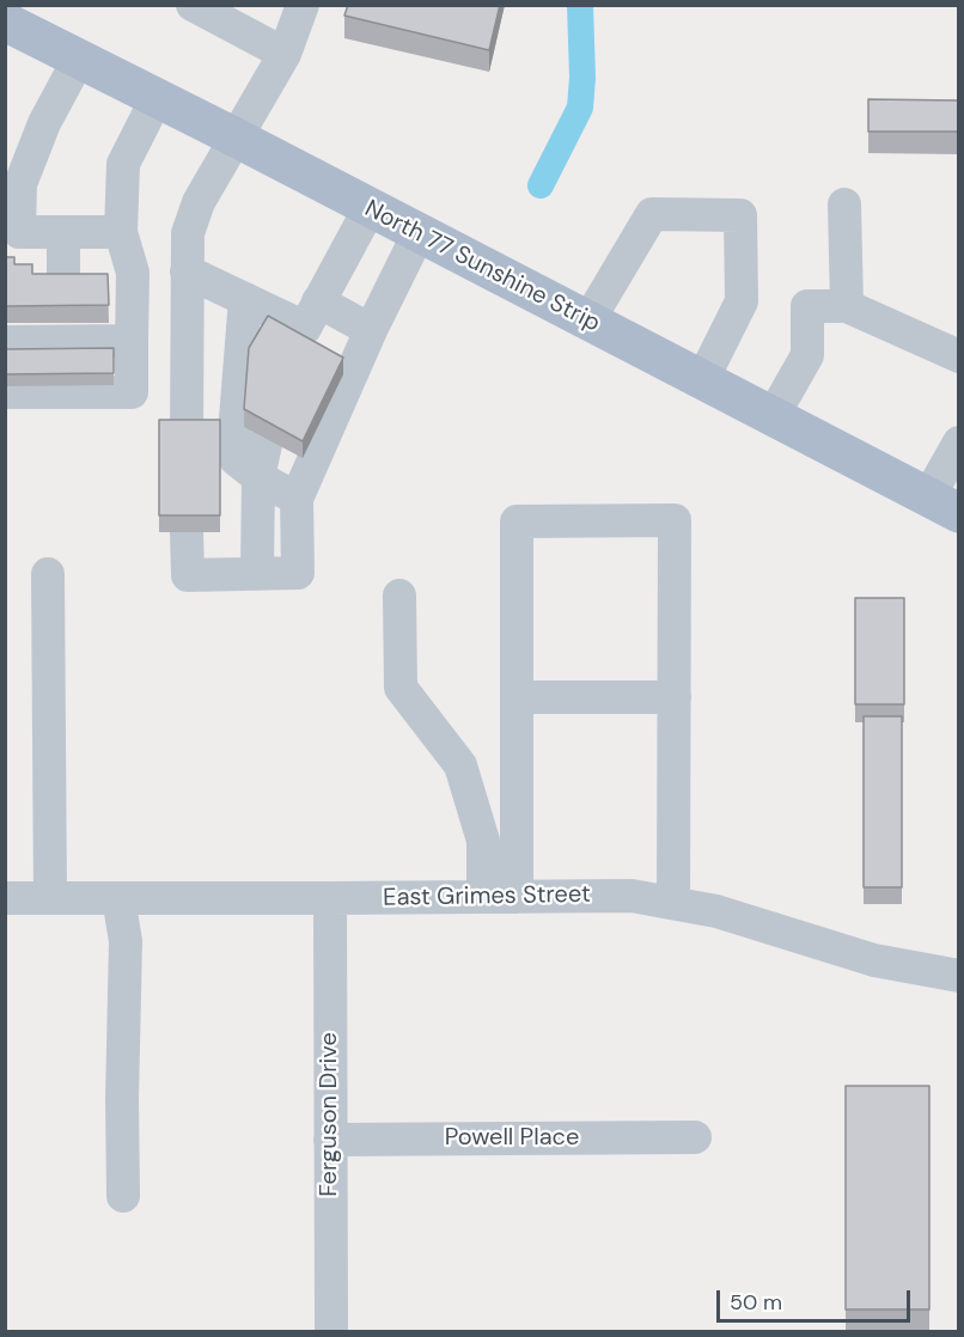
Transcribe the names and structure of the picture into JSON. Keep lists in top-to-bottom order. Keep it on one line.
{"streets":{"main road":["North 77 Sunshine Strip"],"street":["East Grimes Street","Ferguson Drive","Powell Place"]},"crossings":[["East Grimes Street","Ferguson Drive"],["Ferguson Drive","Powell Place"]],"scale_bar":"50 m"}
